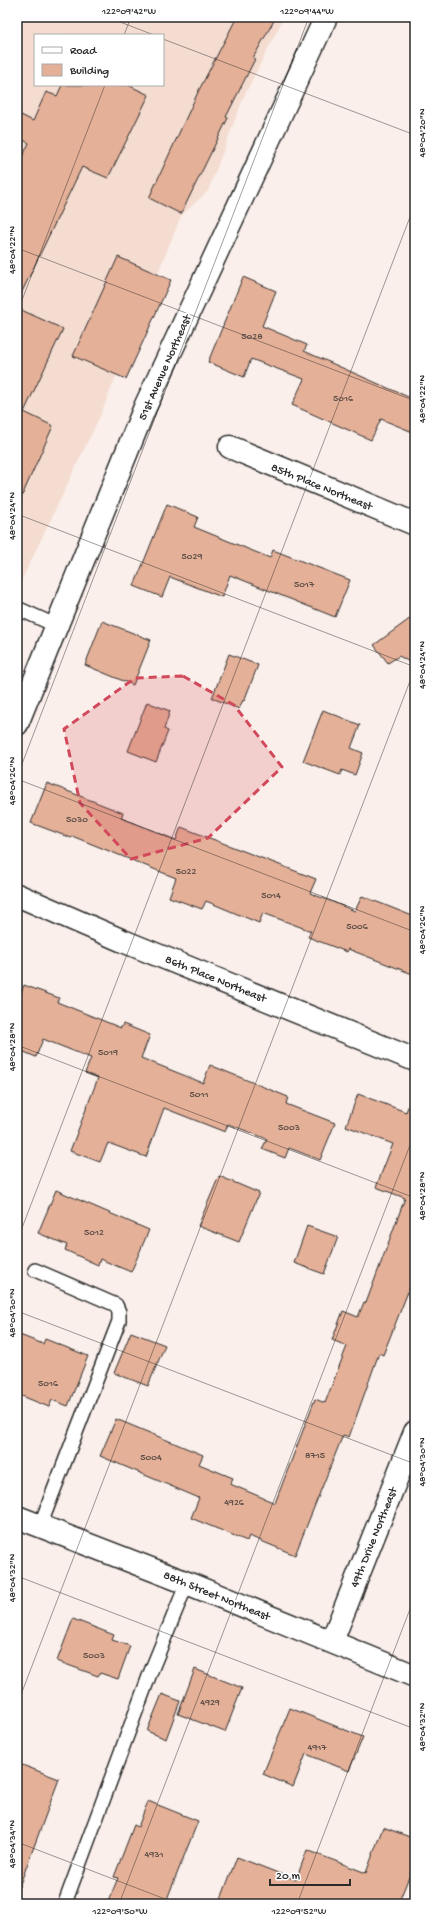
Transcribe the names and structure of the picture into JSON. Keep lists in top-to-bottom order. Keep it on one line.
{"streets":{"street":["51st Avenue Northeast","85th Place Northeast","86th Place Northeast","49th Drive Northeast","88th Street Northeast"]},"crossings":[["49th Drive Northeast","88th Street Northeast"]],"house_numbers":["5028","5016","5029","5017","5030","5022","5014","5006","5019","5011","5003","5012","5016","8715","5004","4926","5003","4929","4917","4931"],"legend":["Road","Building"],"scale_bar":"20 m","coordinates":["122°09'42\"W","122°09'44\"W","48°04'20\"N","48°04'22\"N","48°04'24\"N","48°04'26\"N","48°04'28\"N","48°04'30\"N","48°04'32\"N","48°04'34\"N","122°09'50\"W","122°09'52\"W"]}
